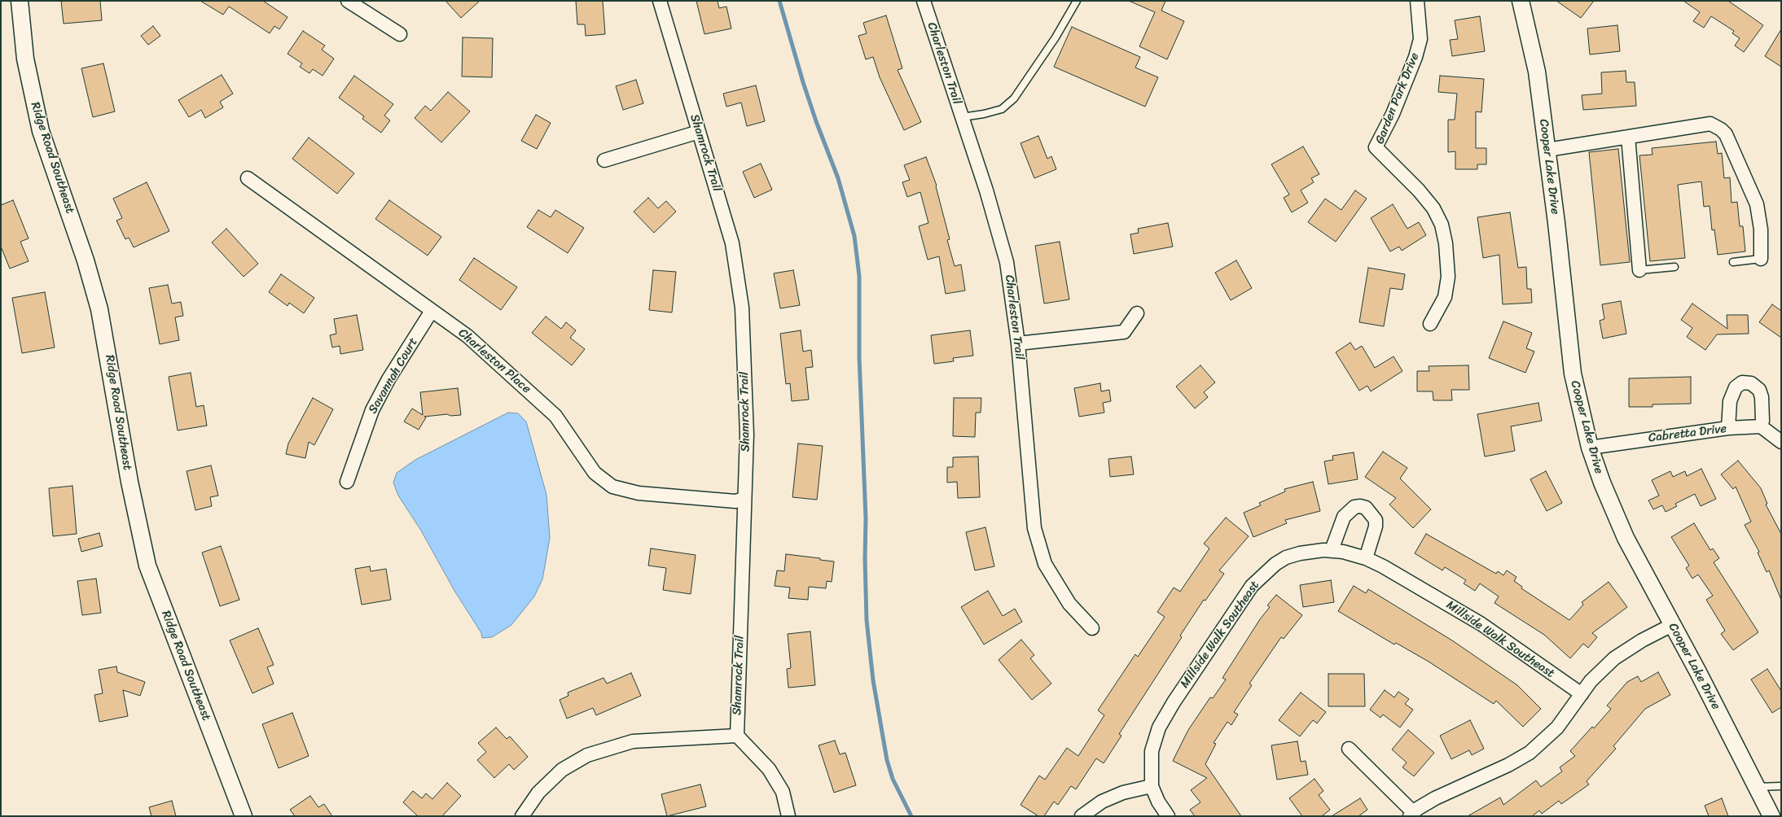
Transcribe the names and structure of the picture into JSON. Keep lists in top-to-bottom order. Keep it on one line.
{"streets":{"street":["Charleston Trail","Garden Park Drive","Shamrock Trail","Ridge Road Southeast","Cooper Lake Drive","Charleston Place","Savannah Court","Cabretta Drive","Millside Walk Southeast"]},"crossings":[["Shamrock Trail","Charleston Place"],["Cooper Lake Drive","Cabretta Drive"],["Charleston Place","Savannah Court"]]}
